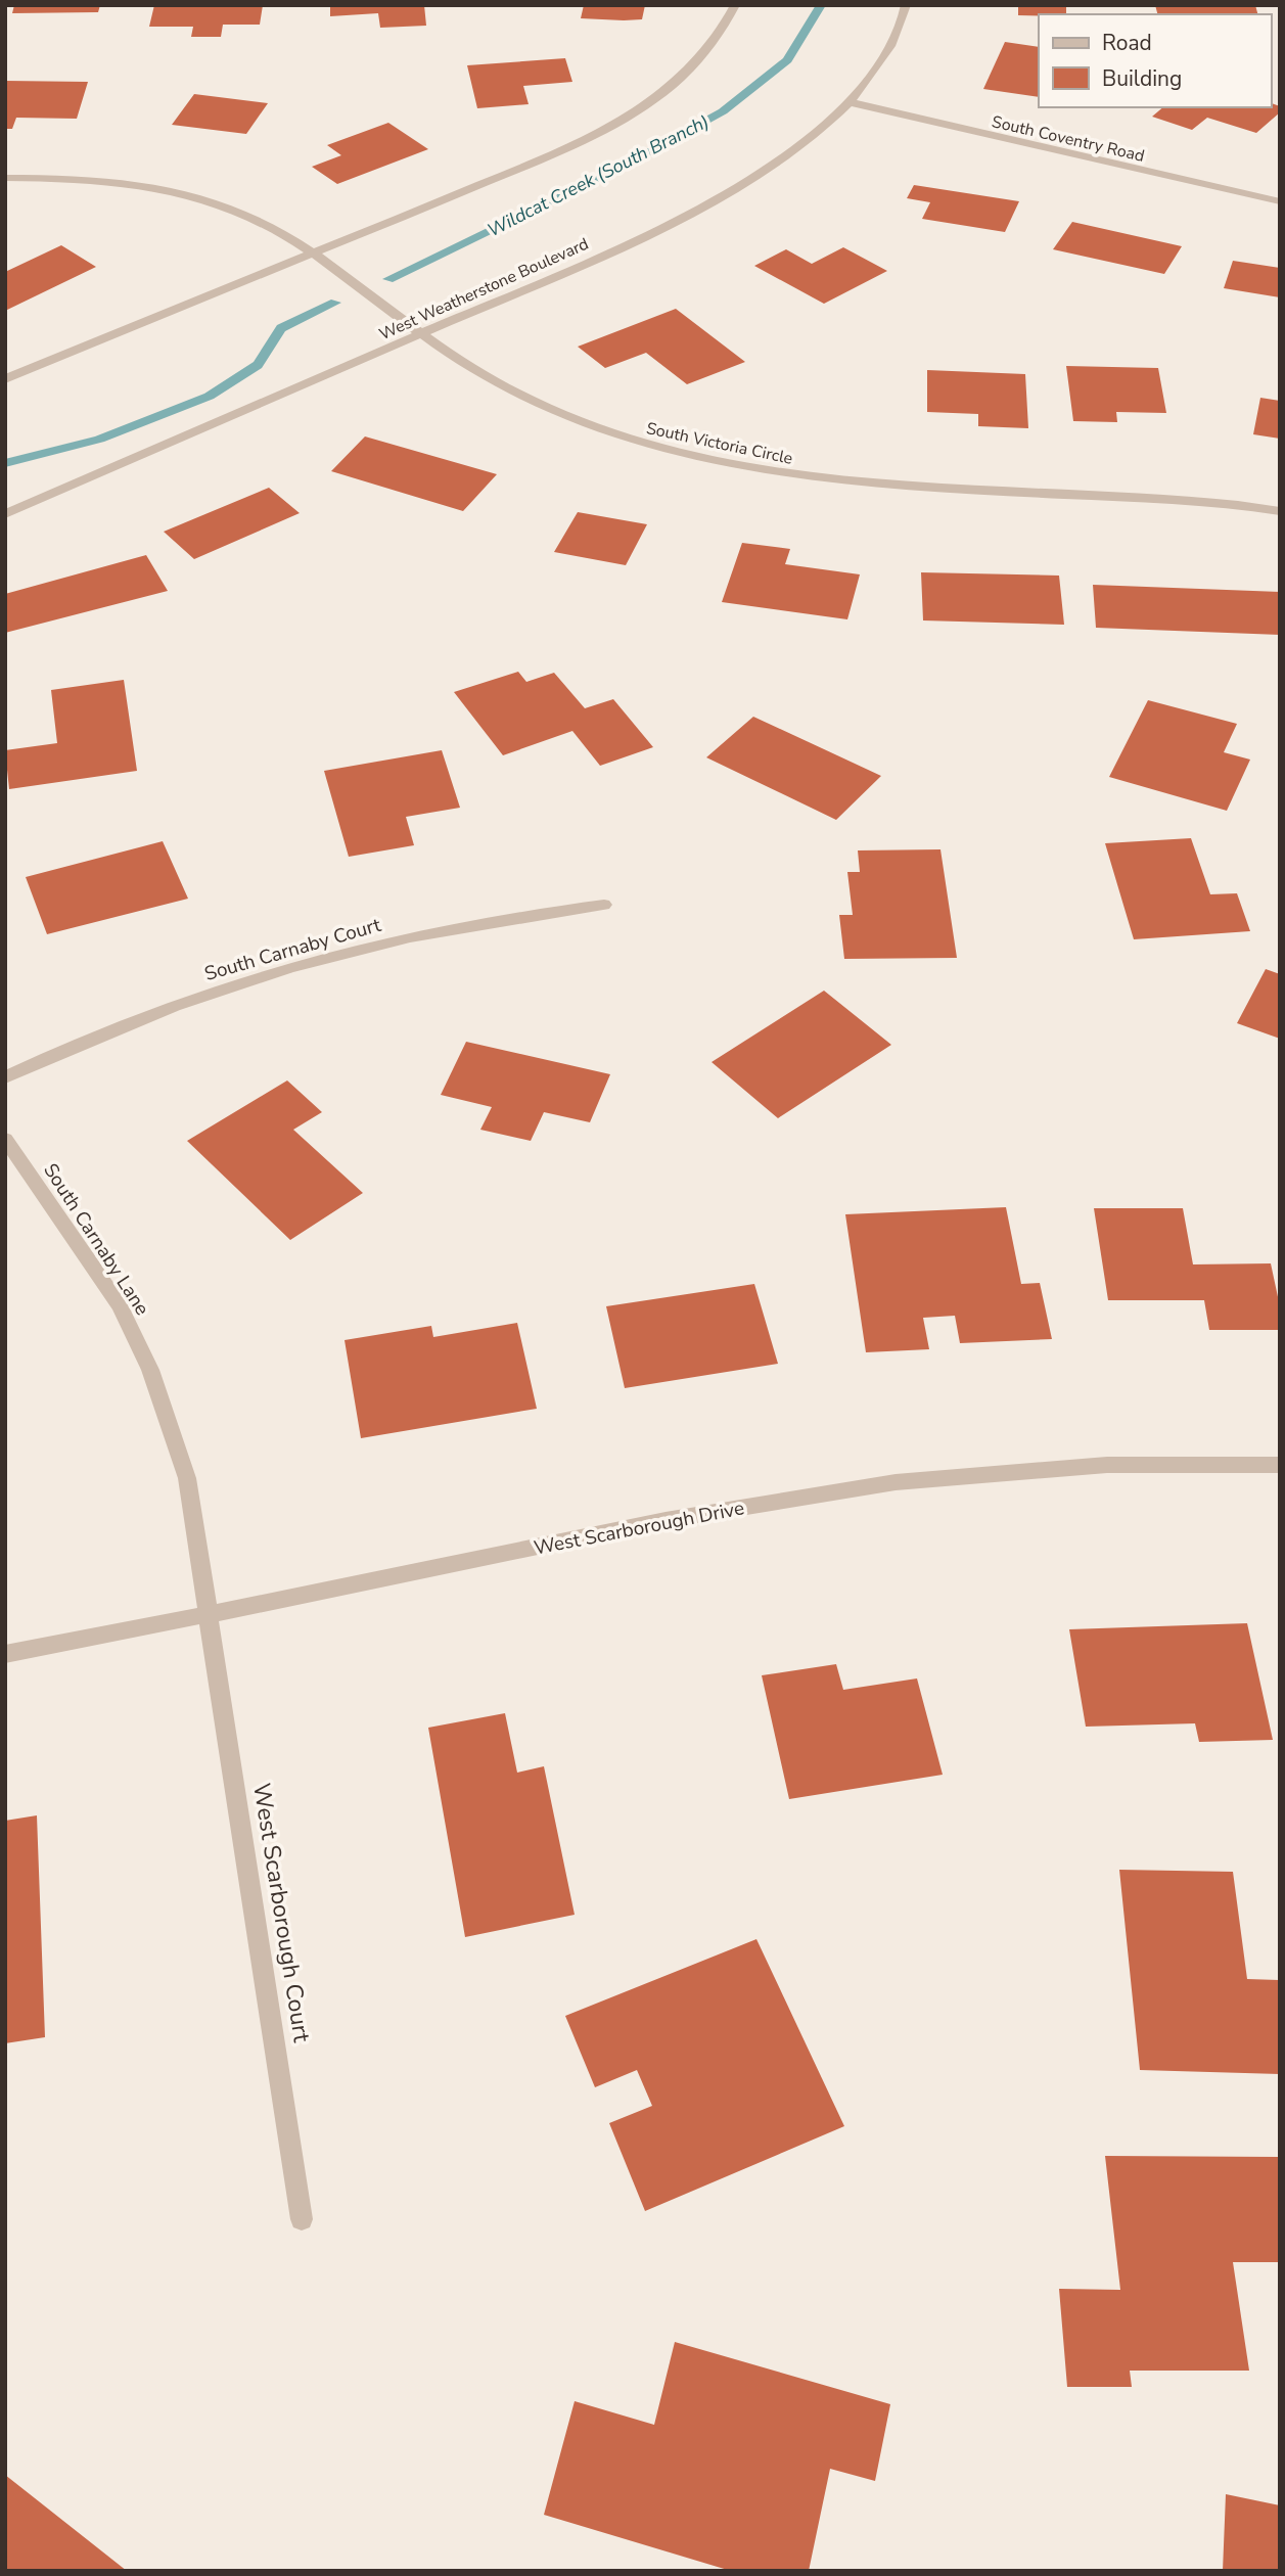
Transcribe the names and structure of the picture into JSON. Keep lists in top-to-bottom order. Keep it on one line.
{"streets":{"street":["South Coventry Road","West Weatherstone Boulevard","South Victoria Circle","South Carnaby Court","South Carnaby Lane","West Scarborough Drive","West Scarborough Court"]},"crossings":[["South Coventry Road","West Weatherstone Boulevard"],["West Weatherstone Boulevard","South Victoria Circle"],["South Carnaby Lane","West Scarborough Drive"],["South Carnaby Lane","West Scarborough Court"],["West Scarborough Drive","West Scarborough Court"]],"water":["Wildcat Creek (South Branch)"],"legend":["Road","Building"]}
